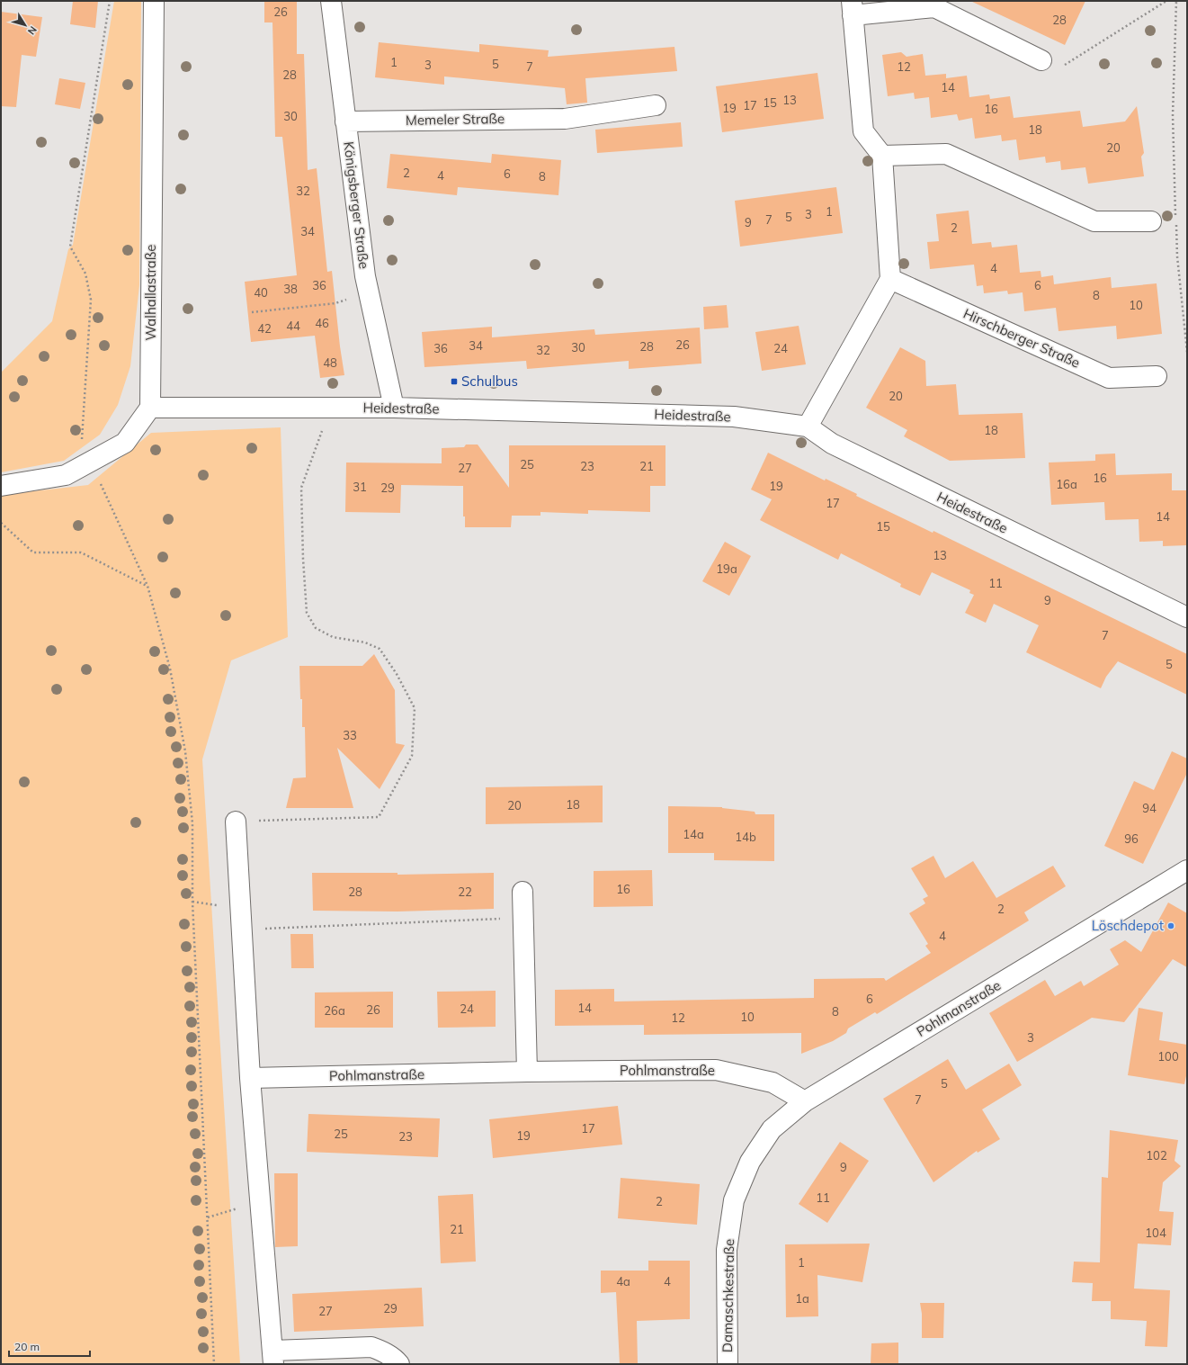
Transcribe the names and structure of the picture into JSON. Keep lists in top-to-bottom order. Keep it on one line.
{"streets":{"street":["Memeler Straße","Königsberger Straße","Walhallastraße","Hirschberger Straße","Heidestraße","Pohlmanstraße","Damaschkestraße"]},"crossings":[["Memeler Straße","Königsberger Straße"],["Königsberger Straße","Heidestraße"],["Walhallastraße","Heidestraße"],["Pohlmanstraße","Damaschkestraße"]],"places":{"transit":["Schulbus"],"other":["Löschdepot"]},"house_numbers":["26","28","1","5","3","7","12","28","14","13","15","17","19","16","30","18","20","2","6","4","8","32","1","3","5","7","9","2","34","4","36","6","38","40","8","10","46","44","42","26","34","28","30","36","24","32","48","20","18","25","23","21","27","16","16a","19","31","29","17","14","15","13","19a","11","9","7","5","33","18","20","94","14a","14b","96","16","28","22","2","4","6","14","24","26","26a","8","10","12","3","100","5","7","17","25","19","23","102","9","11","2","21","104","1","4a","4","1a","29","27"],"scale_bar":"20 m","north":"bottom right"}
